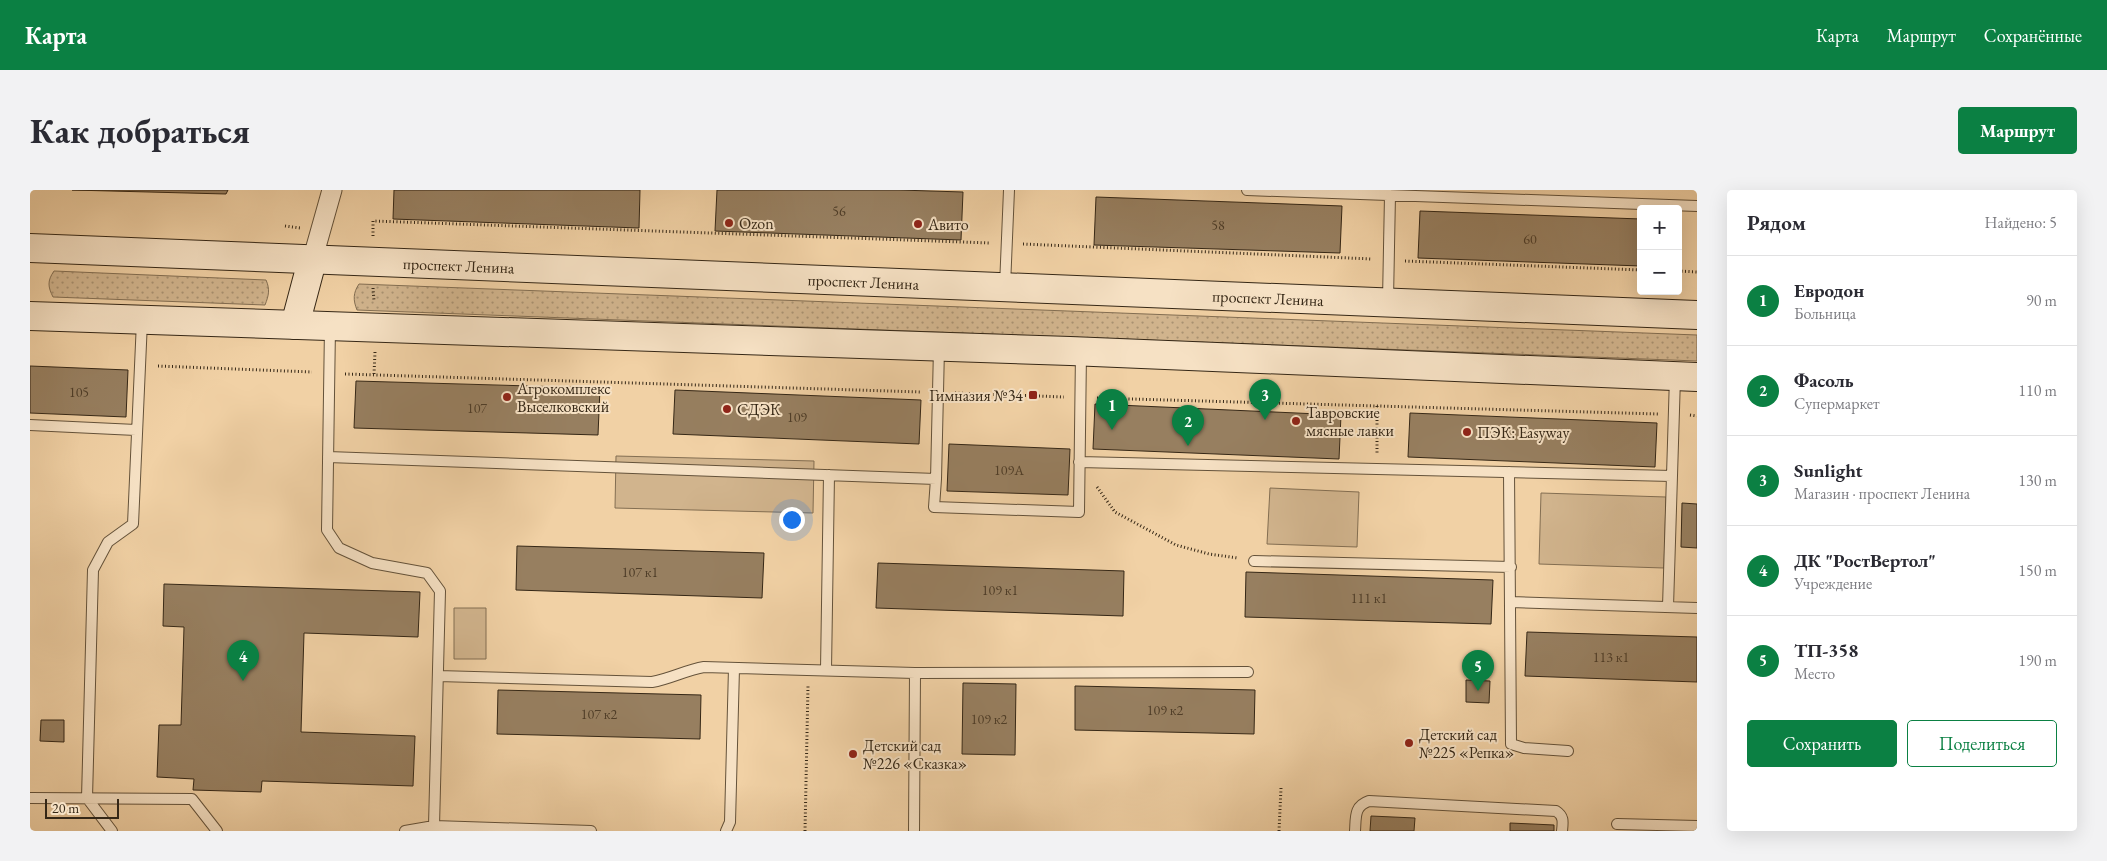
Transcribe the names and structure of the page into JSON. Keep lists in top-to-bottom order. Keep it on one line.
{"streets":{"main road":["проспект Ленина"]},"places":{"other":["Ozon","Авито","Агрокомплекс Выселковский","СДЭК","Тавровские мясные лавки","ПЭК: Easyway","Детский сад №225 «Репка»","Детский сад №226 «Сказка»"],"transit":["Гимназия №34"]},"house_numbers":["56","58","60","105","107","109","109А","107 к1","109 к1","111 к1","113 к1","109 к2","107 к2","109 к2"],"scale_bar":"20 m","page":{"header":"Карта","nav":["Карта","Маршрут","Сохранённые"],"buttons":["Маршрут",["Сохранить","Поделиться"]],"title":"Как добраться","heading":["Рядом","Найдено: 5"],"map_buttons":["+","−"],"list":[{"mark":"1","name":"Евродон","note":"Больница","value":"90 m"},{"mark":"2","name":"Фасоль","note":"Супермаркет","value":"110 m"},{"mark":"3","name":"Sunlight","note":"Магазин · проспект Ленина","value":"130 m"},{"mark":"4","name":"ДК \"РостВертол\"","note":"Учреждение","value":"150 m"},{"mark":"5","name":"ТП-358","note":"Место","value":"190 m"}],"pins":["3","1","2","4","5"],"scale":"20 m"}}
